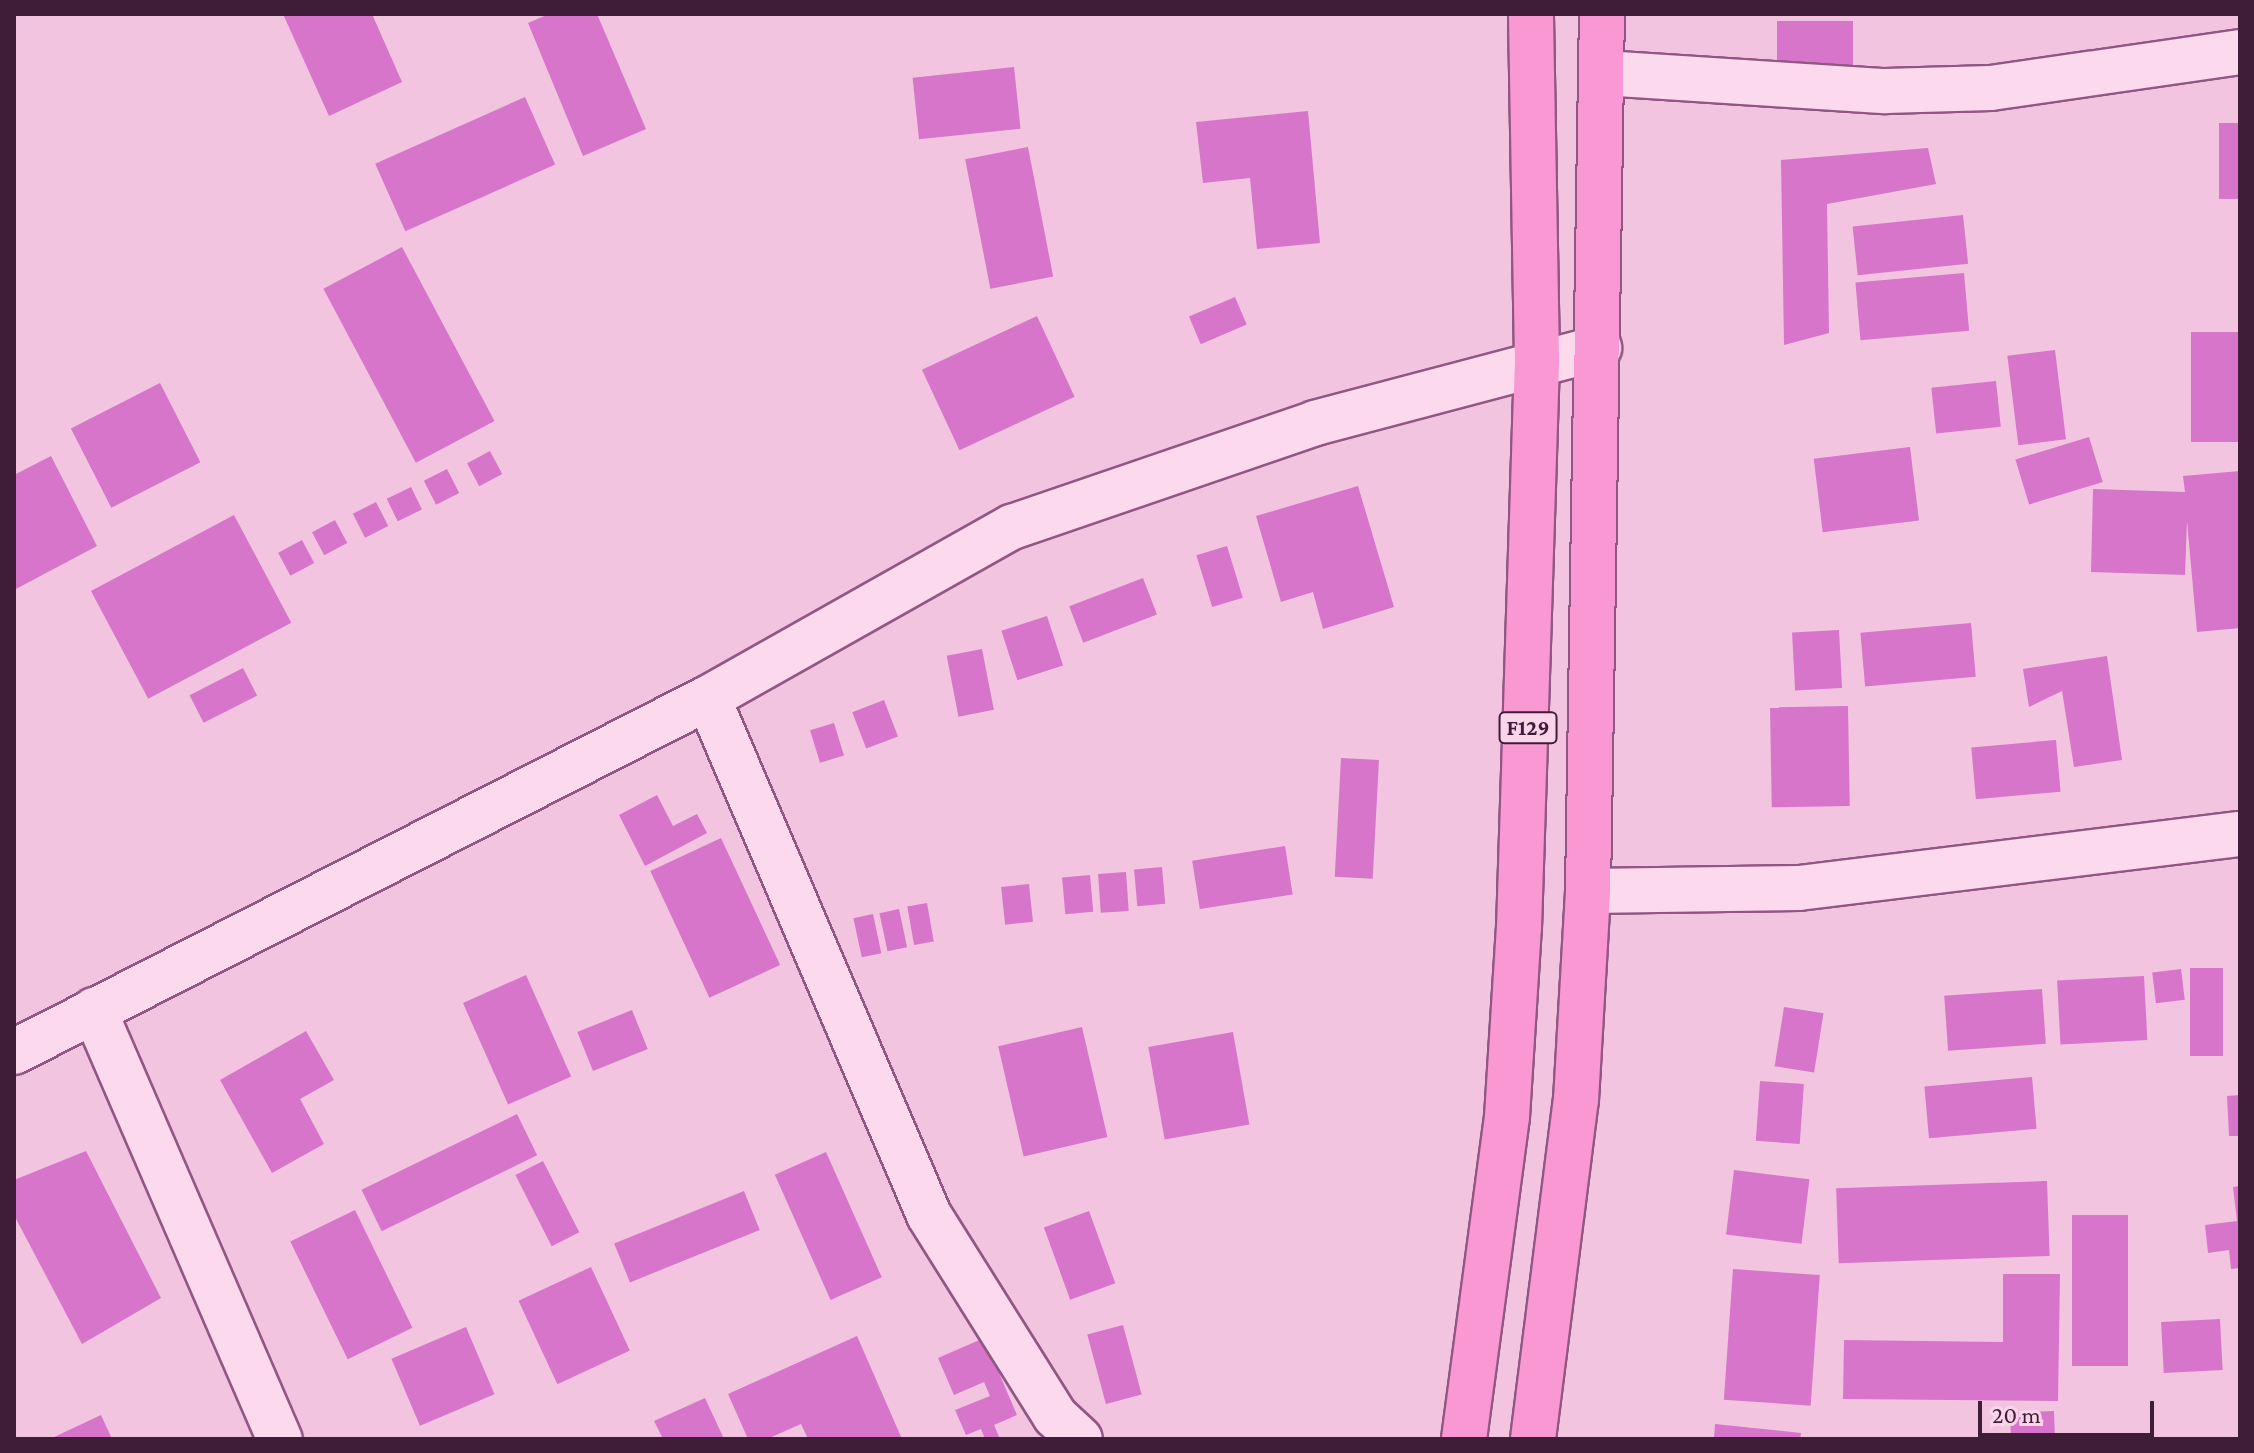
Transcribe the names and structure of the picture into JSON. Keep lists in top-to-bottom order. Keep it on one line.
{"streets":{"main road":["F129"]},"scale_bar":"20 m"}
